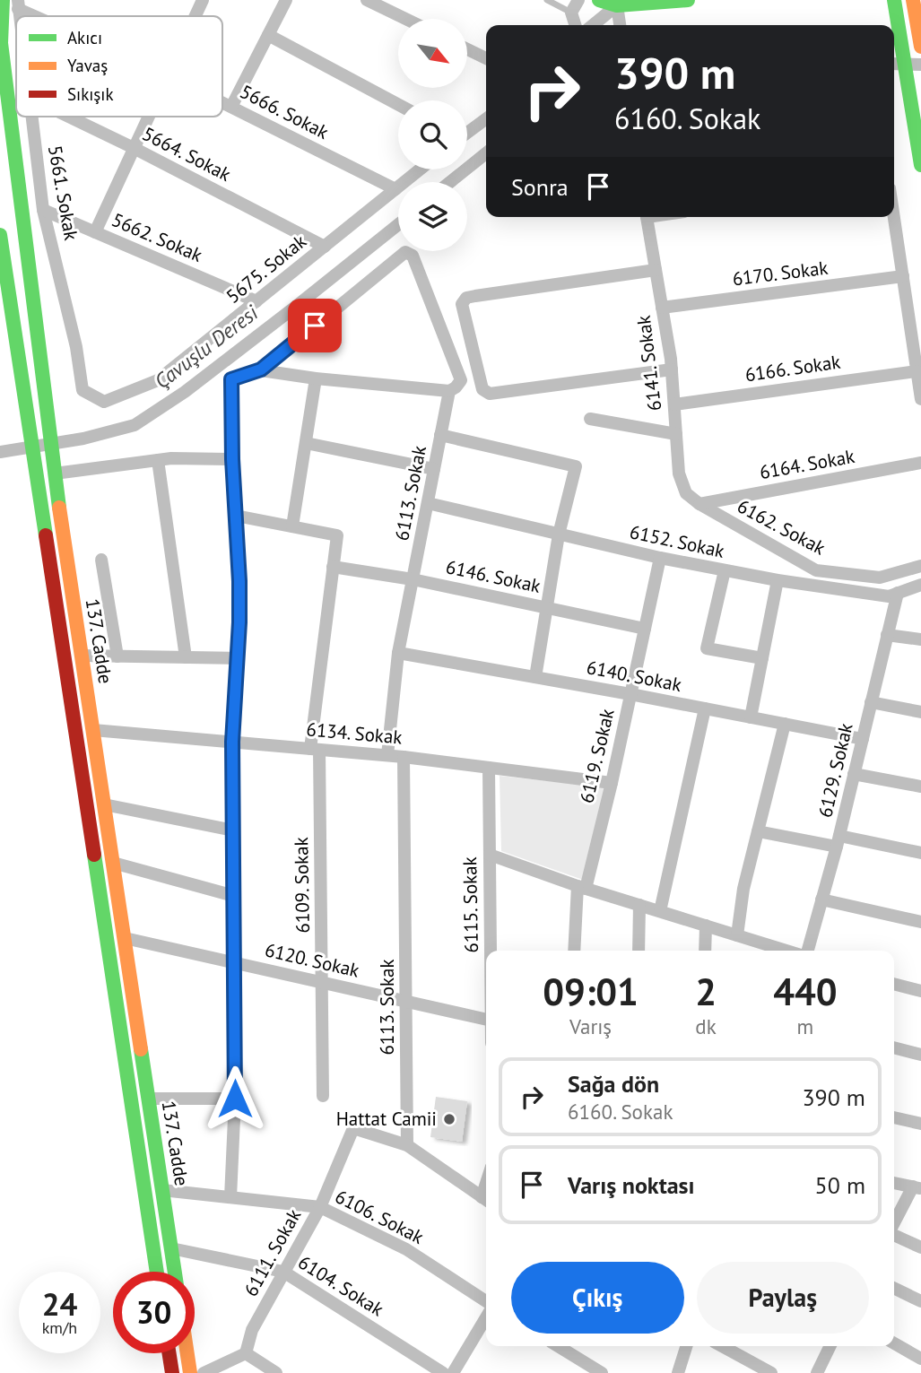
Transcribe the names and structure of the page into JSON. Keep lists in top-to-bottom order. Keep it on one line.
{"streets":{"street":["5666. Sokak","5664. Sokak","5661. Sokak","5662. Sokak","5675. Sokak","6170. Sokak","6141. Sokak","6166. Sokak","6164. Sokak","6113. Sokak","6162. Sokak","6152. Sokak","6146. Sokak","137. Cadde","6140. Sokak","6134. Sokak","6119. Sokak","6129. Sokak","6109. Sokak","6115. Sokak","6120. Sokak","6106. Sokak","6111. Sokak","6104. Sokak"]},"crossings":[["5666. Sokak","5675. Sokak"],["5664. Sokak","5675. Sokak"],["5661. Sokak","5662. Sokak"],["5661. Sokak","5675. Sokak"],["5662. Sokak","5675. Sokak"],["6170. Sokak","6141. Sokak"],["6141. Sokak","6166. Sokak"],["6141. Sokak","6164. Sokak"],["6141. Sokak","6162. Sokak"],["6164. Sokak","6162. Sokak"],["6113. Sokak","6152. Sokak"],["6113. Sokak","6146. Sokak"],["6113. Sokak","6140. Sokak"],["6113. Sokak","6134. Sokak"],["6113. Sokak","6120. Sokak"],["6113. Sokak","6111. Sokak"],["6152. Sokak","6119. Sokak"],["6152. Sokak","6129. Sokak"],["6146. Sokak","6119. Sokak"],["6146. Sokak","6109. Sokak"],["137. Cadde","6134. Sokak"],["137. Cadde","6120. Sokak"],["137. Cadde","6106. Sokak"],["137. Cadde","6104. Sokak"],["6140. Sokak","6119. Sokak"],["6140. Sokak","6129. Sokak"],["6134. Sokak","6119. Sokak"],["6134. Sokak","6109. Sokak"],["6134. Sokak","6115. Sokak"],["6109. Sokak","6120. Sokak"],["6106. Sokak","6111. Sokak"],["6111. Sokak","6104. Sokak"]],"water":["Çavuşlu Deresi"],"places":["Hattat Camii"],"legend":["Akıcı","Yavaş","Sıkışık"],"north":"bottom right","page":{"turn":["390 m","6160. Sokak"],"then":"Sonra","eta":["09:01","Varış","2","dk","440","m"],"list":[{"name":"Sağa dön","note":"6160. Sokak","value":"390 m"},{"name":"Varış noktası","value":"50 m"}],"buttons":["Çıkış","Paylaş"],"speed":"24 km/h","limit":"30"}}
